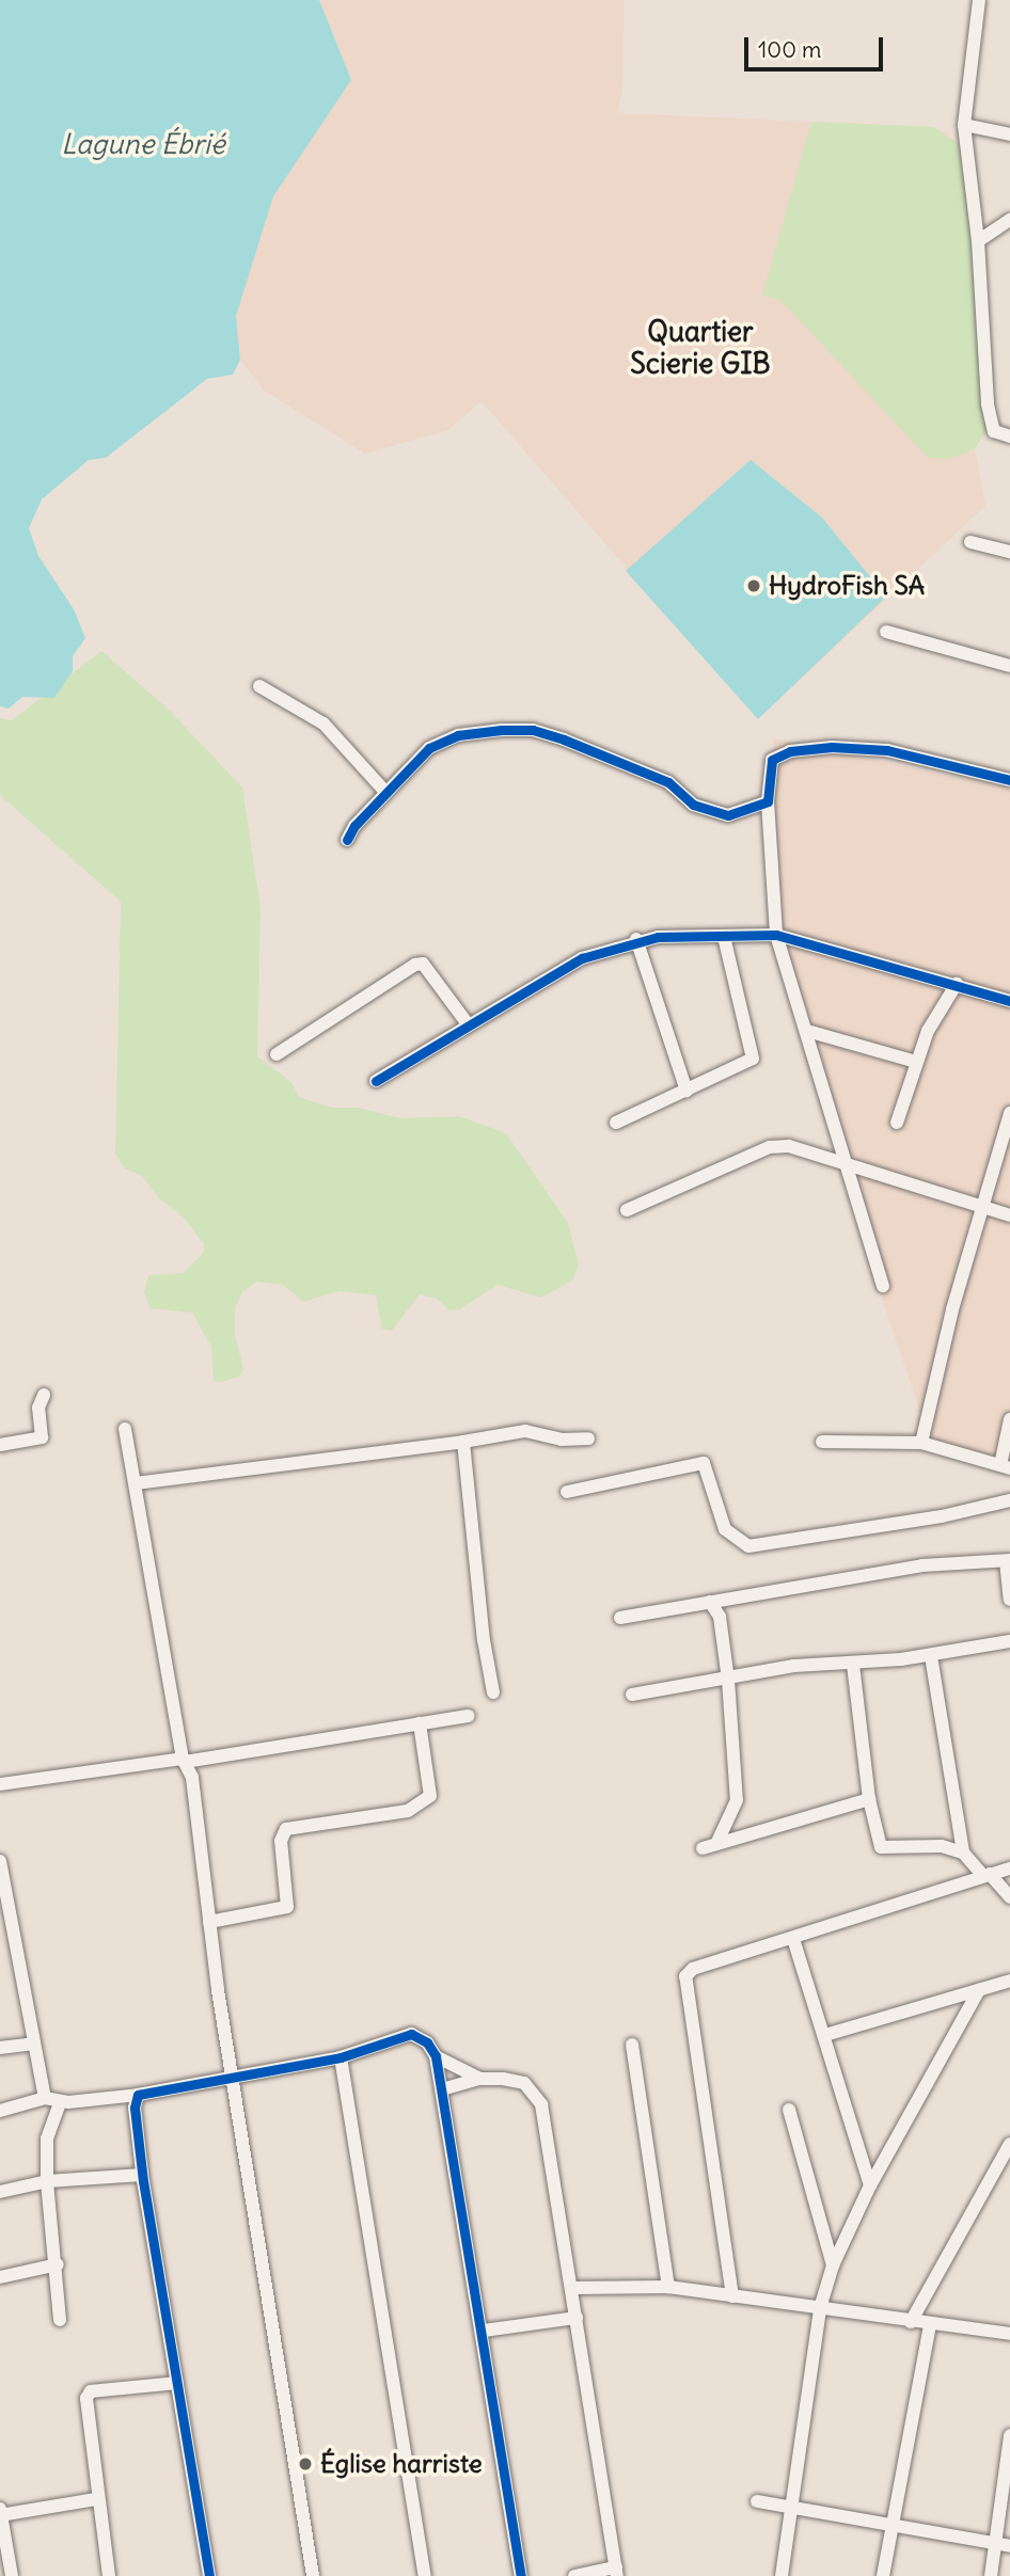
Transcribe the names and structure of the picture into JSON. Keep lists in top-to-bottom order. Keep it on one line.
{"districts":["Quartier Scierie GIB"],"water":["Lagune Ébrié"],"places":["HydroFish SA","Église harriste"],"scale_bar":"100 m"}
